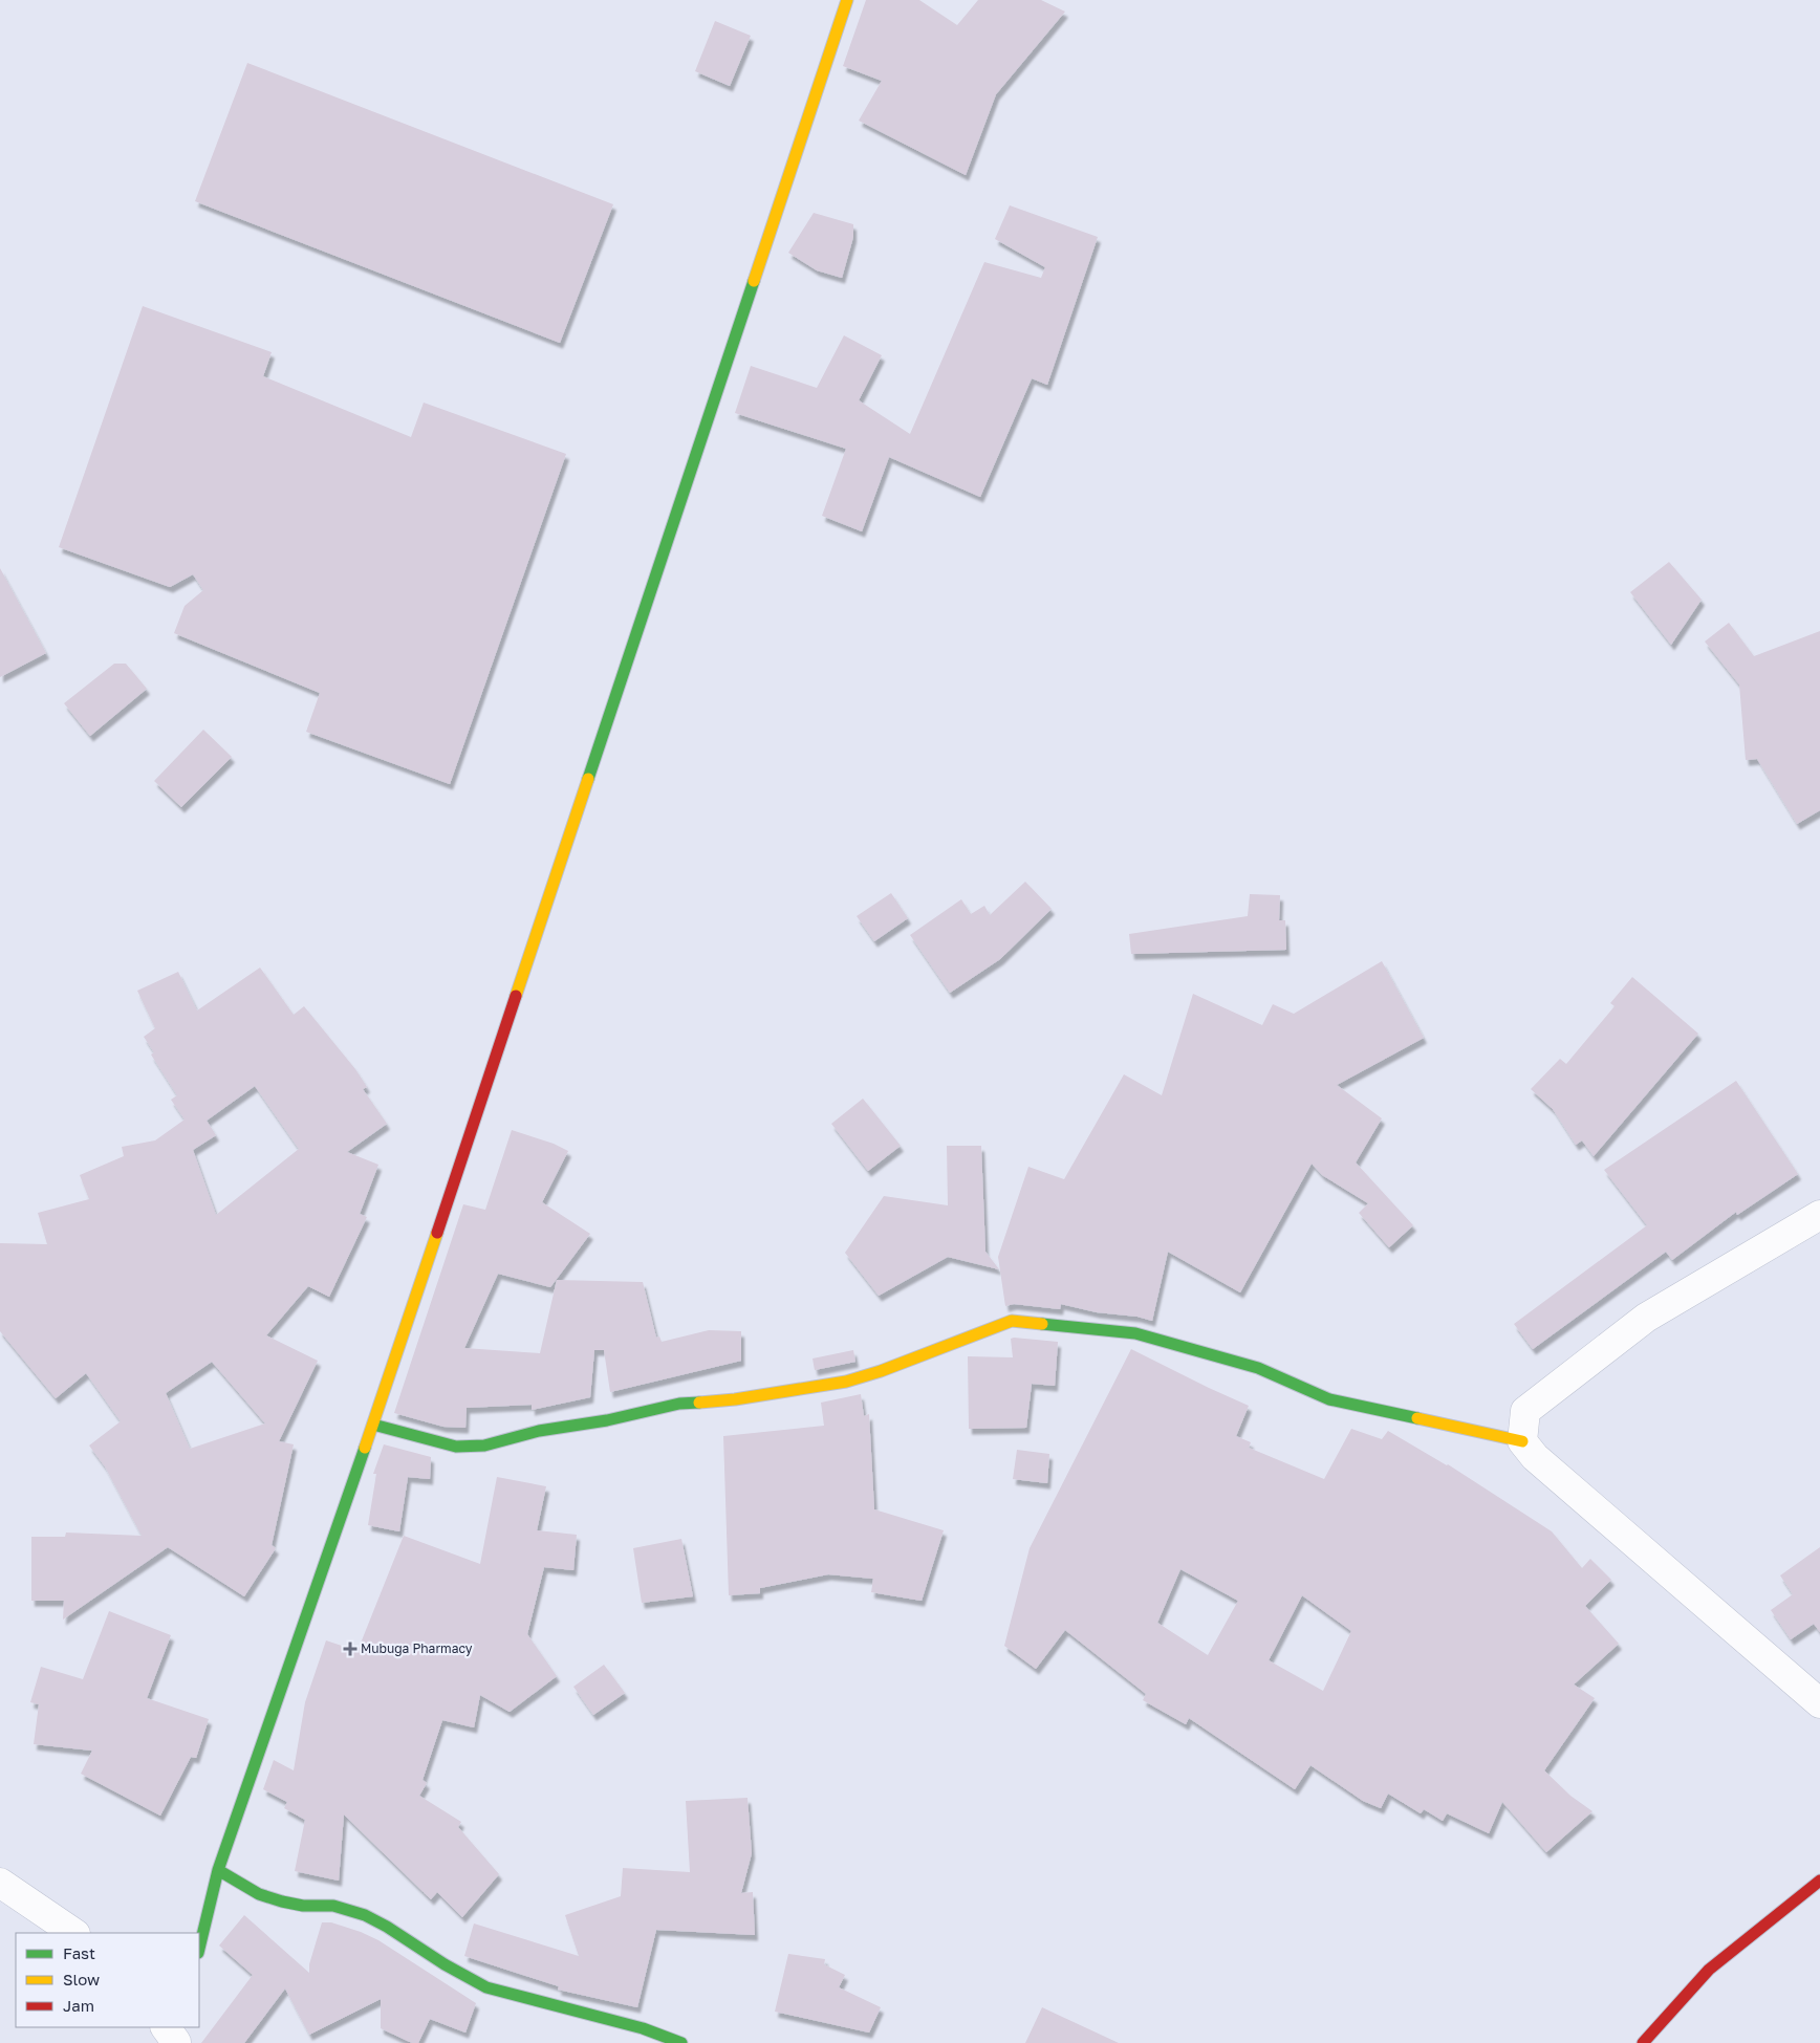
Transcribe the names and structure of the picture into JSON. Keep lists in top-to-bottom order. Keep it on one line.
{"places":{"health":["Mubuga Pharmacy"]},"legend":["Fast","Slow","Jam"]}
